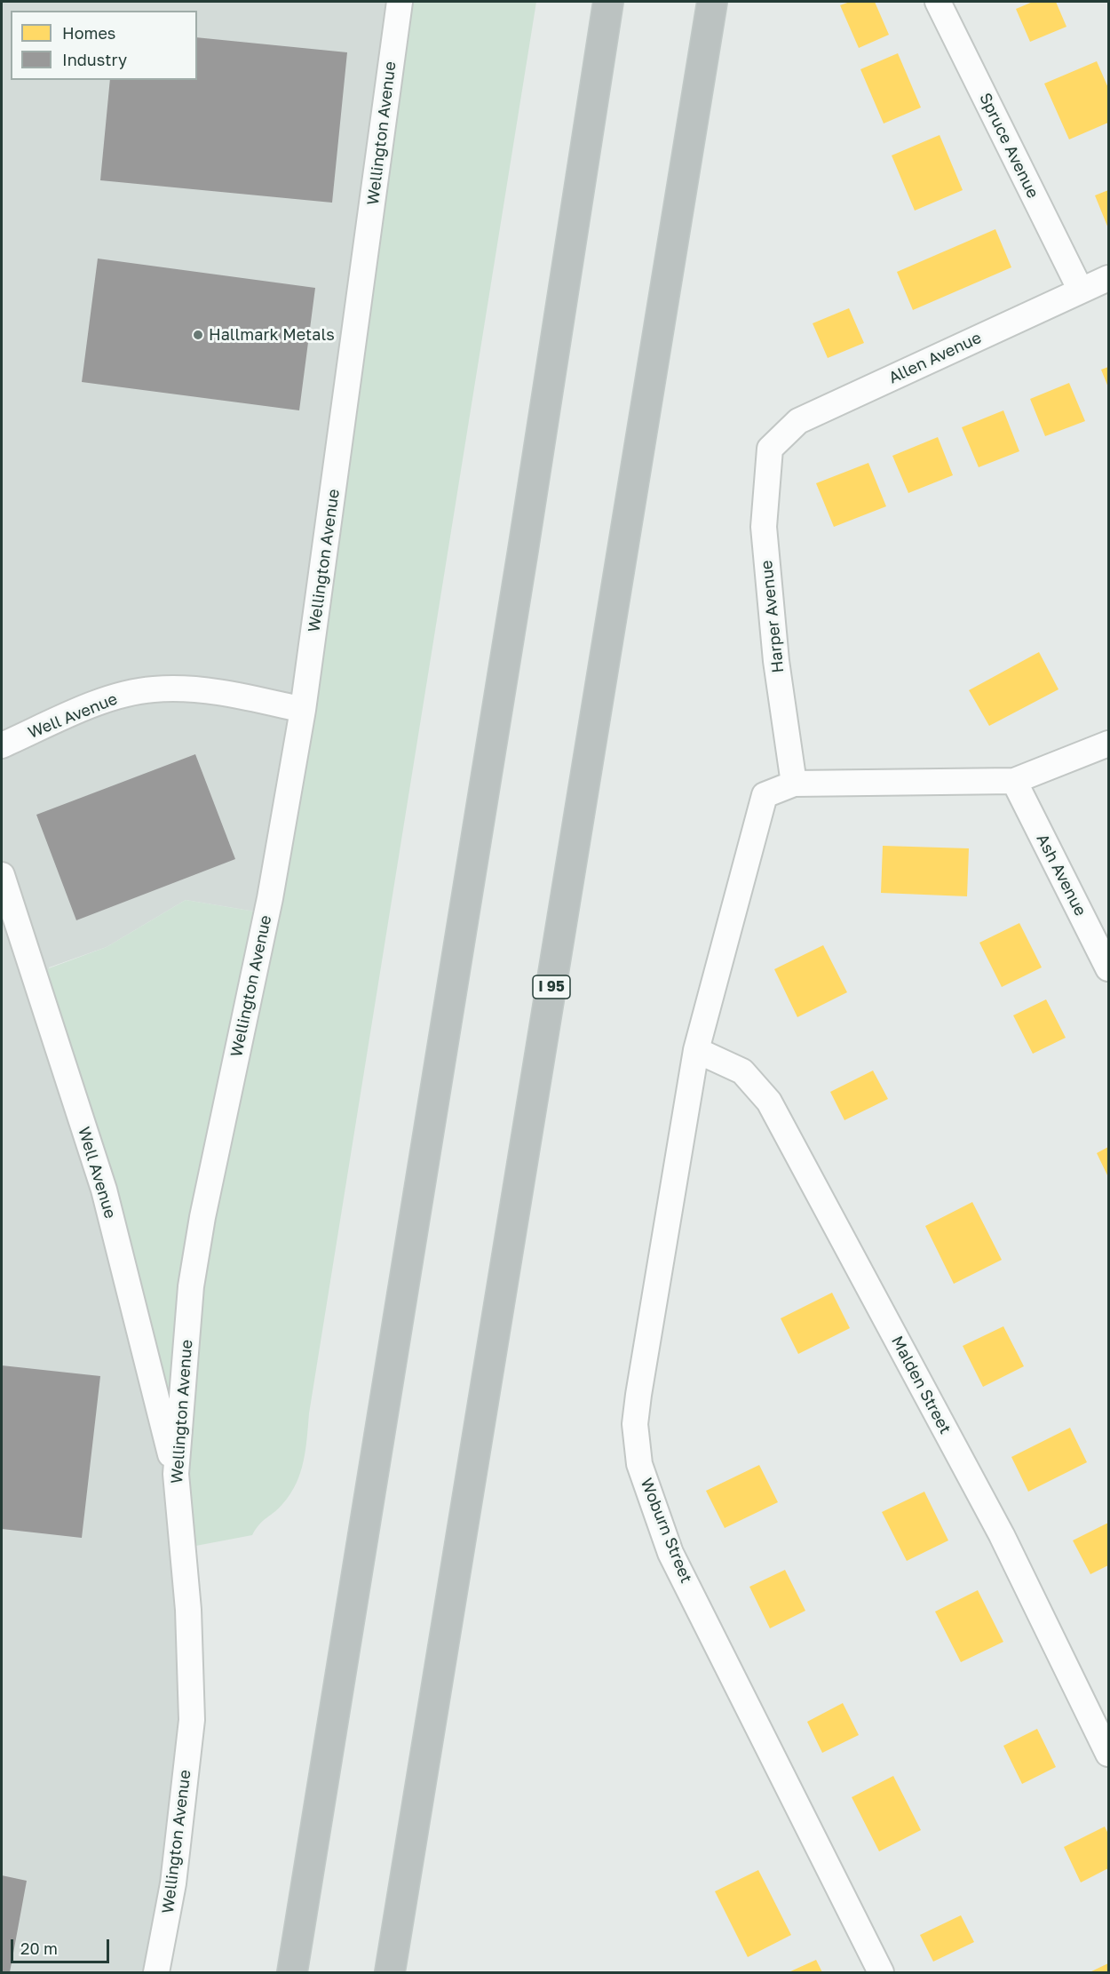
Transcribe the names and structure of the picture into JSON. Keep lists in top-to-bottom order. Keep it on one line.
{"streets":{"highway":["I 95"],"street":["Wellington Avenue","Spruce Avenue","Allen Avenue","Harper Avenue","Well Avenue","Ash Avenue","Malden Street","Woburn Street"]},"crossings":[["Wellington Avenue","Well Avenue"],["Spruce Avenue","Allen Avenue"],["Allen Avenue","Harper Avenue"],["Malden Street","Woburn Street"]],"places":["Hallmark Metals"],"legend":["Homes","Industry"],"scale_bar":"20 m"}
